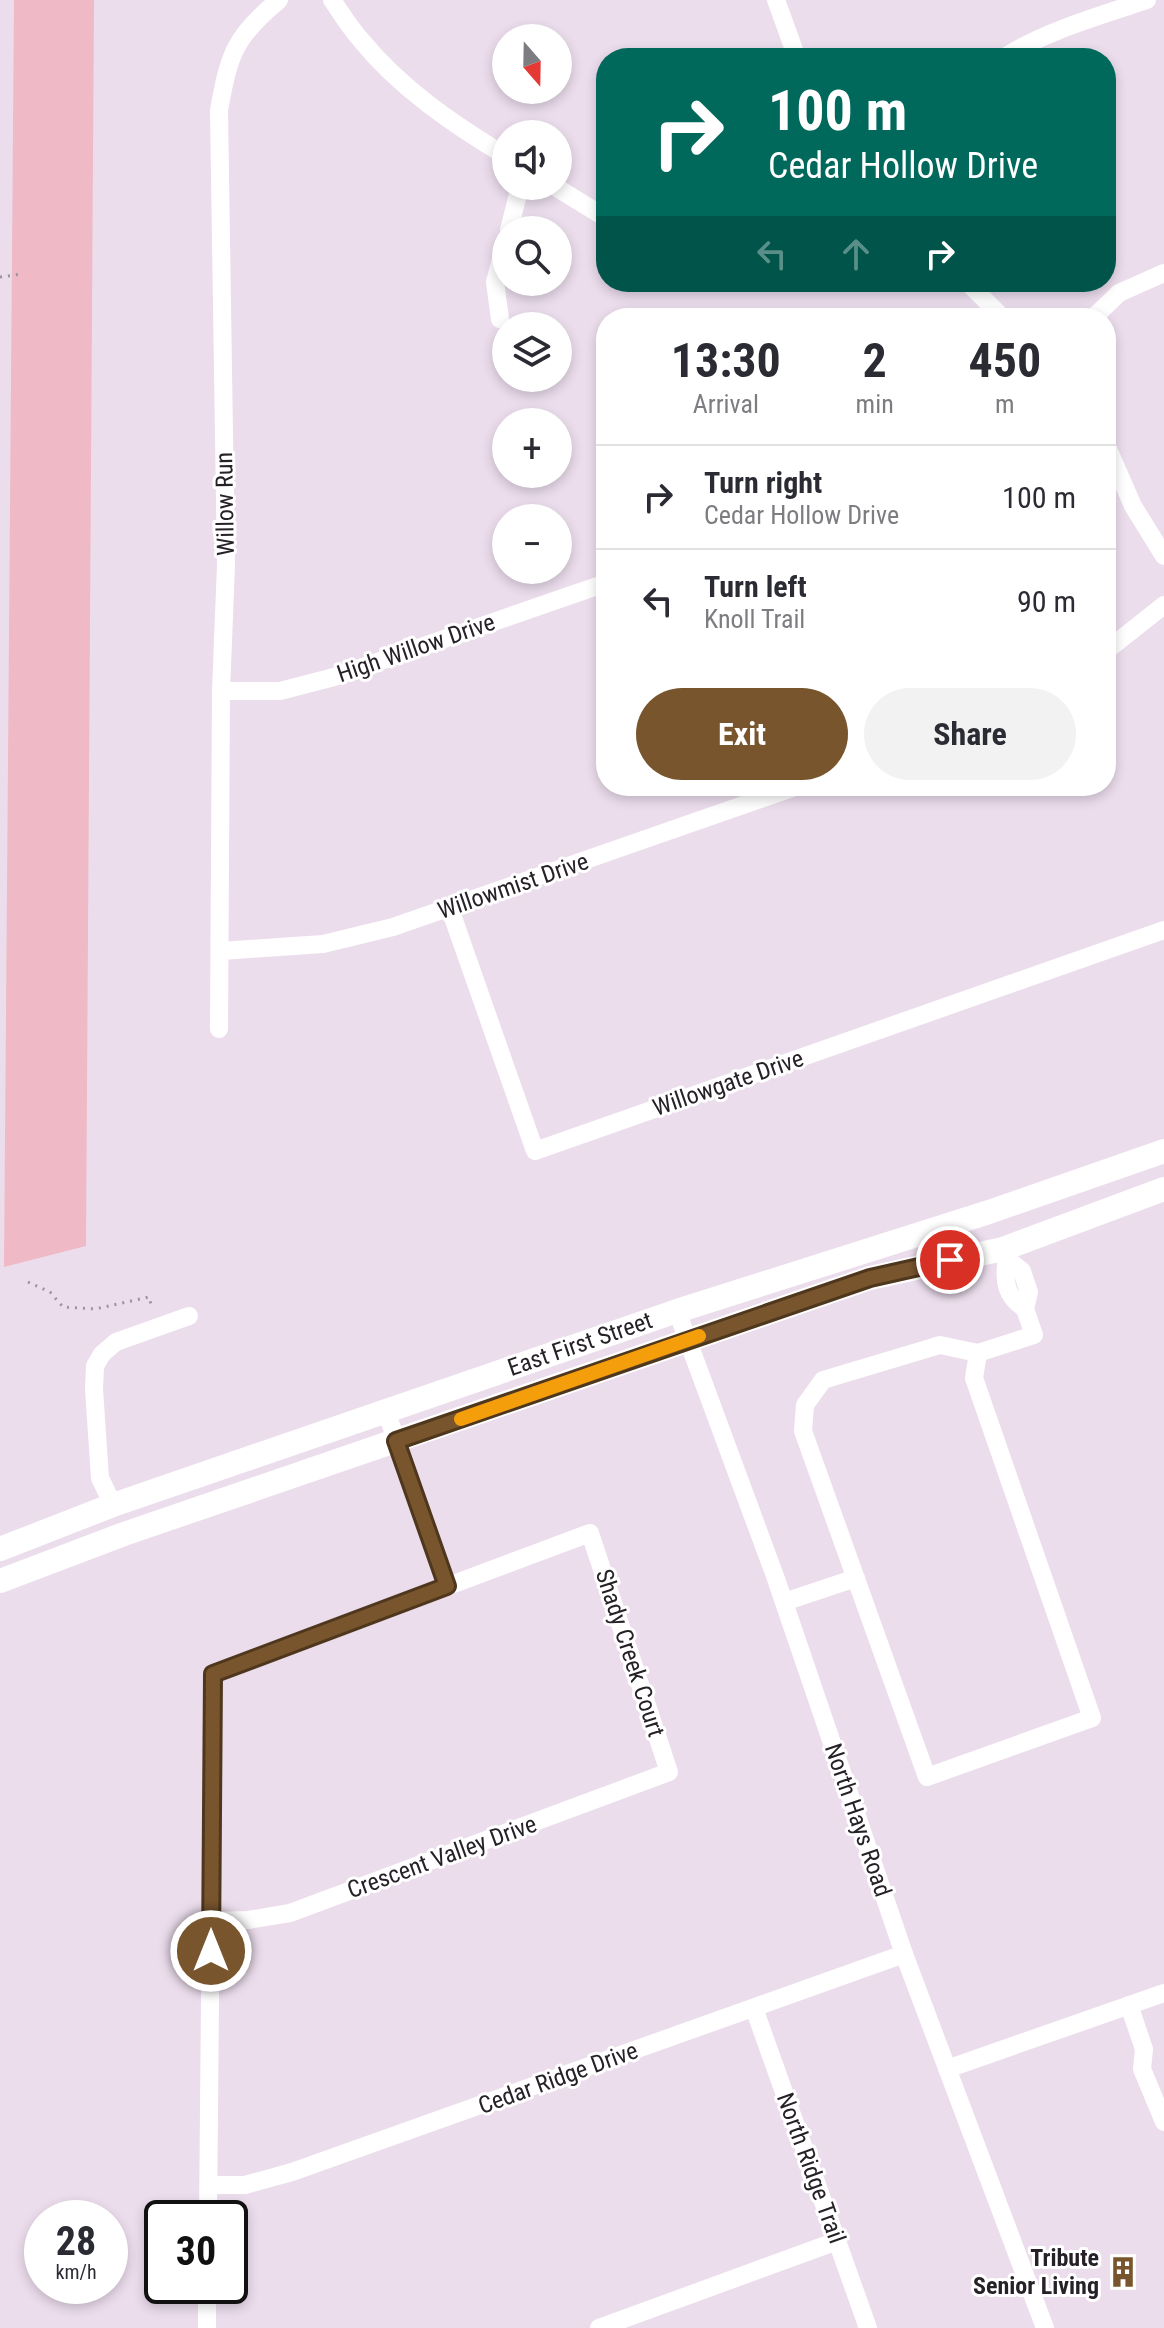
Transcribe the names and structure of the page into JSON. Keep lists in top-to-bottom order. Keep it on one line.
{"streets":{"main road":["East First Street"],"street":["Willow Run","High Willow Drive","Willowmist Drive","Willowgate Drive","Shady Creek Court","North Hays Road","Crescent Valley Drive","Cedar Ridge Drive","North Ridge Trail"]},"crossings":[["Willow Run","High Willow Drive"],["Willow Run","Willowmist Drive"],["Willowmist Drive","Willowgate Drive"],["East First Street","North Hays Road"],["Shady Creek Court","Crescent Valley Drive"],["North Hays Road","Cedar Ridge Drive"],["Cedar Ridge Drive","North Ridge Trail"]],"places":{"building":["Tribute Senior Living"]},"north":"bottom","page":{"map_buttons":["+","−"],"turn":["100 m","Cedar Hollow Drive"],"eta":["13:30","Arrival","2","min","450","m"],"list":[{"name":"Turn right","note":"Cedar Hollow Drive","value":"100 m"},{"name":"Turn left","note":"Knoll Trail","value":"90 m"}],"buttons":["Exit","Share"],"speed":"28 km/h","limit":"30"}}
